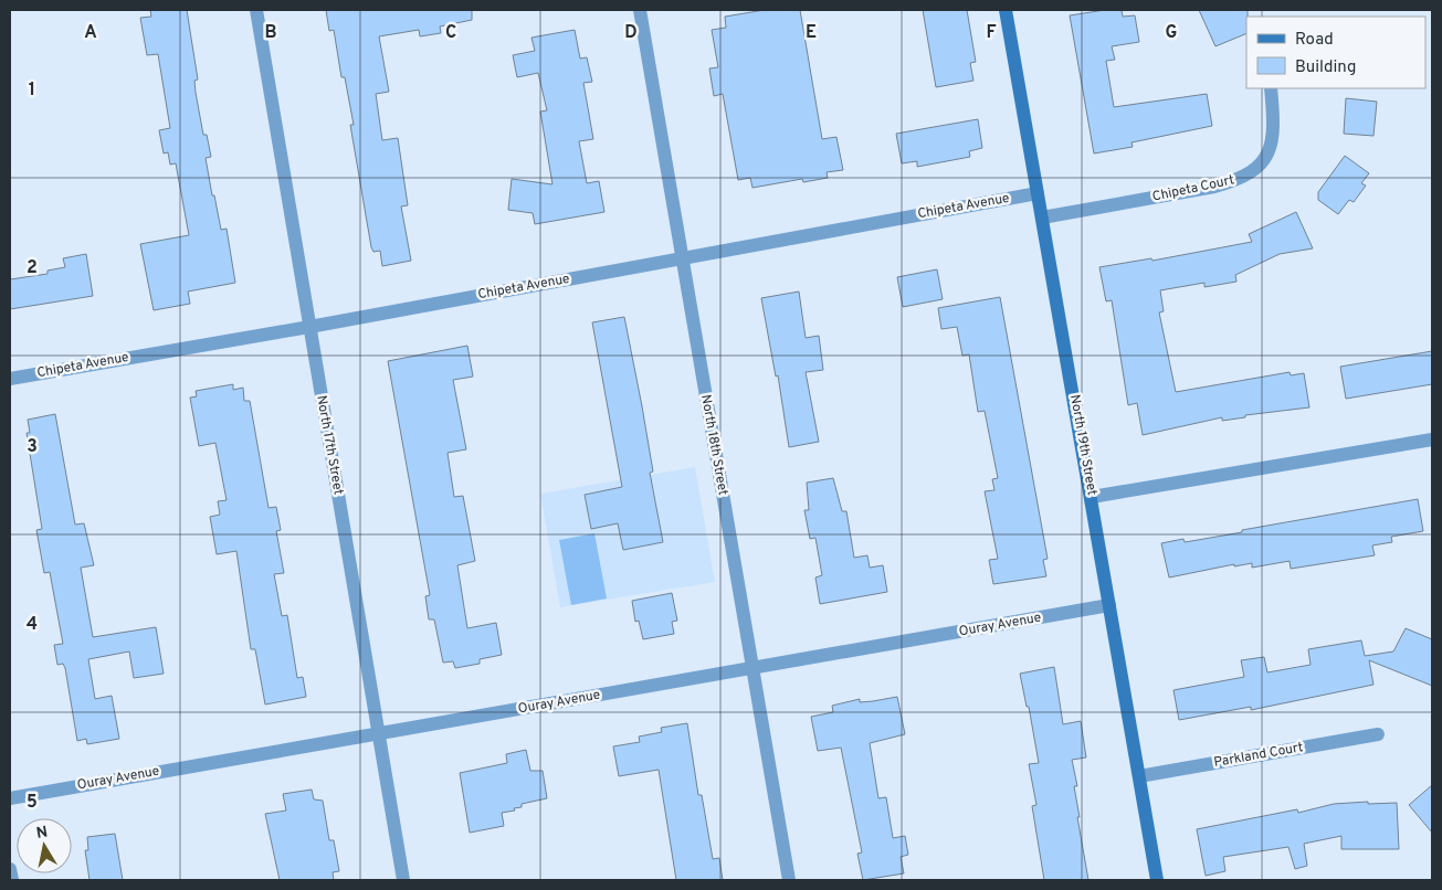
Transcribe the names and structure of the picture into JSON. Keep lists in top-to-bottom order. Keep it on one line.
{"streets":{"street":["Chipeta Court","Chipeta Avenue","North 17th Street","North 18th Street","North 19th Street","Ouray Avenue","Parkland Court"]},"crossings":[["Chipeta Court","North 19th Street"],["Chipeta Avenue","North 17th Street"],["Chipeta Avenue","North 18th Street"],["Chipeta Avenue","North 19th Street"],["North 17th Street","Ouray Avenue"],["North 18th Street","Ouray Avenue"],["North 19th Street","Ouray Avenue"],["North 19th Street","Parkland Court"]],"legend":["Road","Building"],"north":"top","grid":{"columns":["A","B","C","D","E","F","G"],"rows":["1","2","3","4","5"]}}
